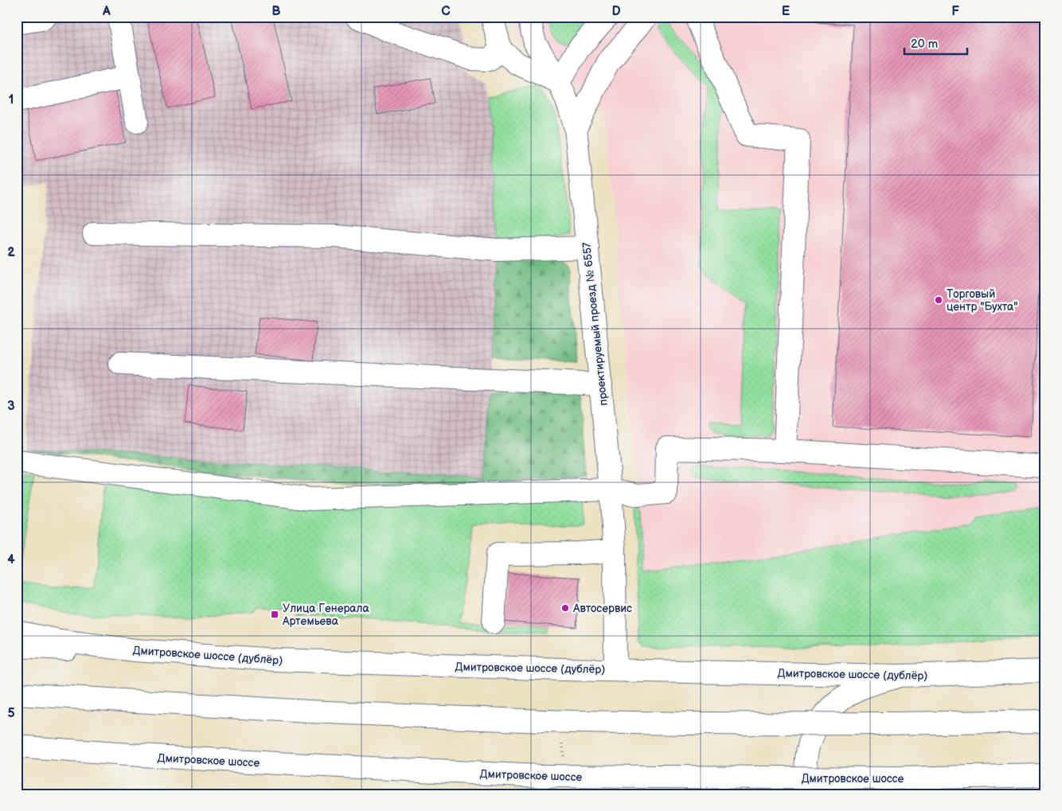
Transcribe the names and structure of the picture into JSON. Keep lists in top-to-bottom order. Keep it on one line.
{"streets":{"main road":["проектируемый проезд № 6557","Дмитровское шоссе (дублёр)","Дмитровское шоссе"]},"crossings":[["проектируемый проезд № 6557","Дмитровское шоссе (дублёр)"]],"places":{"other":["Торговый центр \"Бухта\"","Автосервис"],"transit":["Улица Генерала Артемьева"]},"scale_bar":"20 m","grid":{"columns":["A","B","C","D","E","F"],"rows":["1","2","3","4","5"]}}
